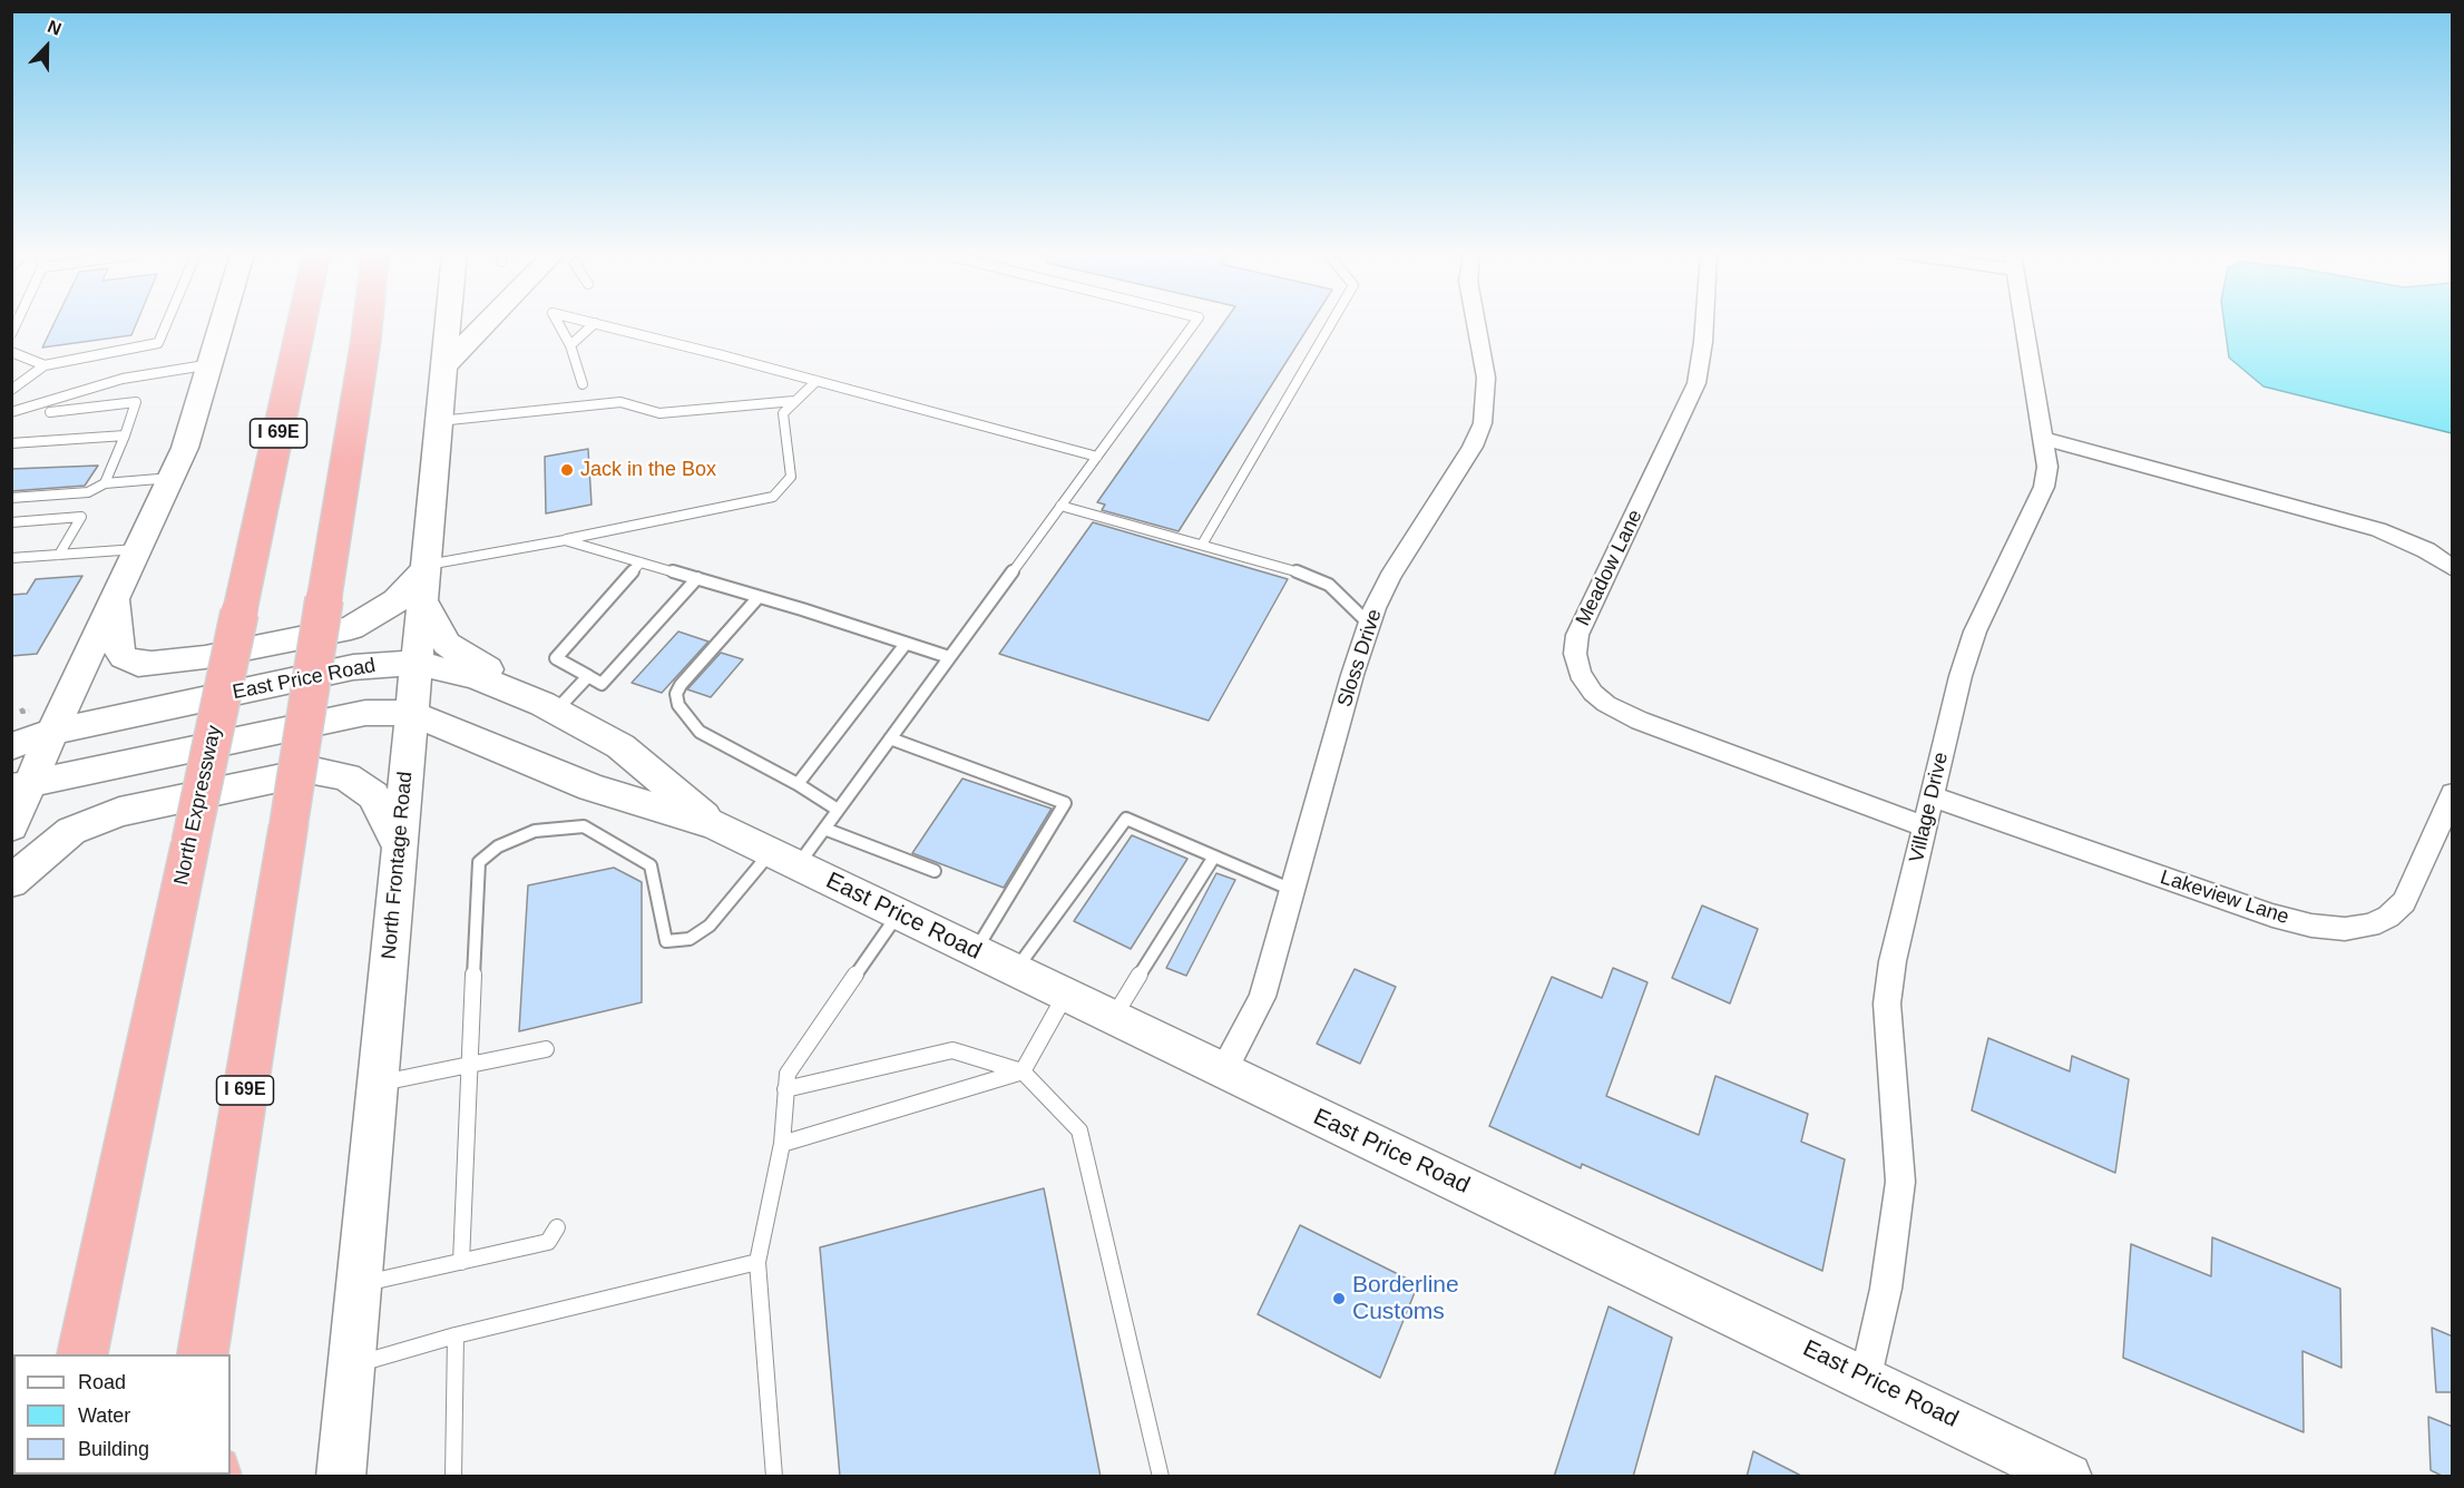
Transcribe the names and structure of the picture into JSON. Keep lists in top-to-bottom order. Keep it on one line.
{"streets":{"highway":["I 69E","North Expressway"],"main road":["East Price Road","North Frontage Road"],"street":["Meadow Lane","Sloss Drive","Village Drive","Lakeview Lane"]},"crossings":[["Meadow Lane","Village Drive"],["Sloss Drive","East Price Road"],["East Price Road","Village Drive"],["East Price Road","North Frontage Road"],["Village Drive","Lakeview Lane"]],"places":["Jack in the Box","Borderline Customs"],"legend":["Road","Water","Building"],"north":"top"}
